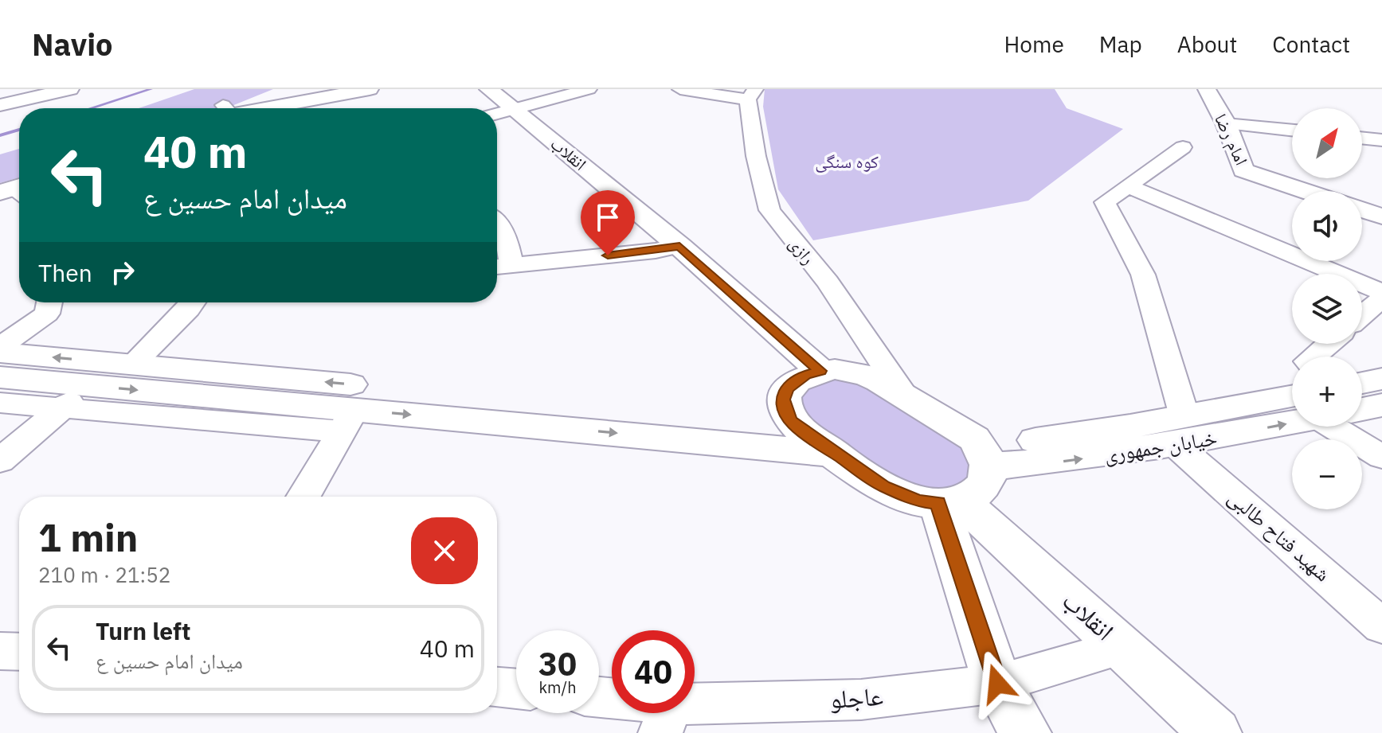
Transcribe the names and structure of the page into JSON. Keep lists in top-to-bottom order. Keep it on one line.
{"streets":{"main road":["امام رضا","انقلاب","خیابان جمهوری"],"street":["رازی","شهید فتاح طالبی","عاجلو"]},"crossings":[["انقلاب","عاجلو"],["خیابان جمهوری","شهید فتاح طالبی"]],"parks":["کوه سنگی"],"north":"top right","page":{"header":"Navio","nav":["Home","Map","About","Contact"],"map_buttons":["+","−"],"turn":["40 m","میدان امام حسین ع"],"then":"Then","heading":["1 min","210 m · 21:52"],"list":[{"name":"Turn left","note":"میدان امام حسین ع","value":"40 m"}],"speed":"30 km/h","limit":"40"}}
